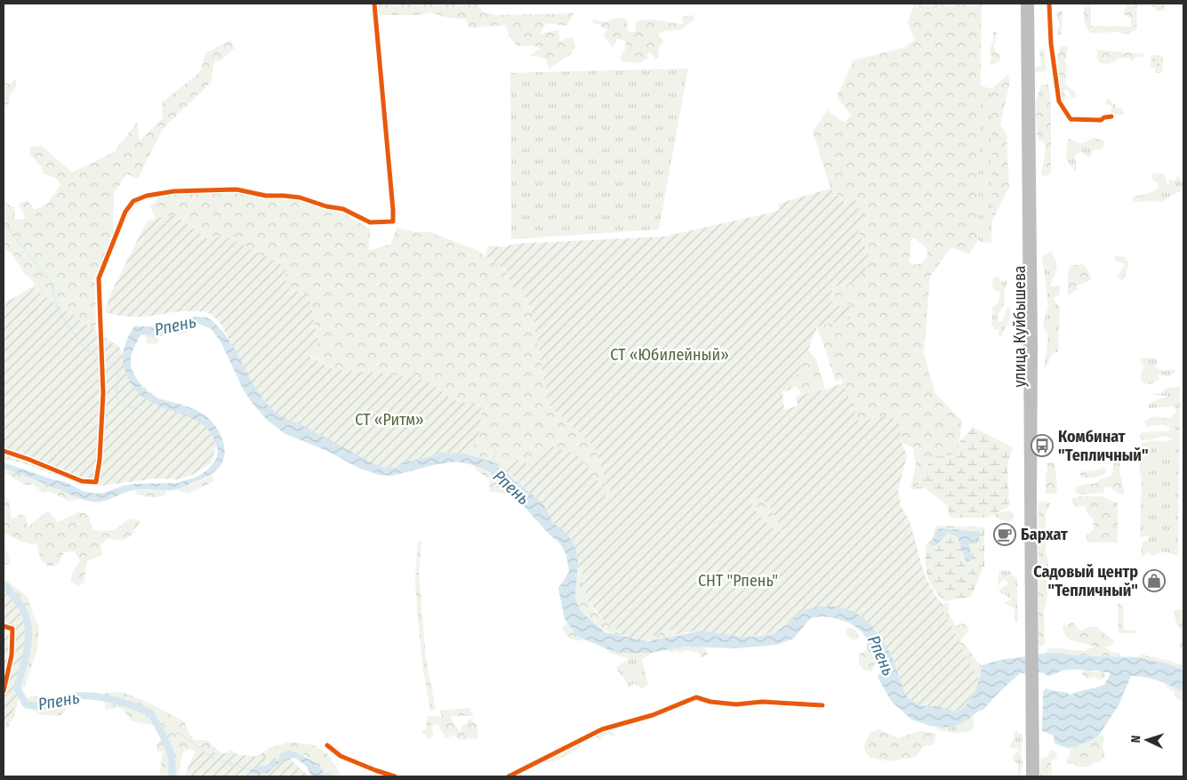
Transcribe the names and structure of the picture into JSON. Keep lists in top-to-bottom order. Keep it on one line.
{"streets":{"highway":["улица Куйбышева"]},"water":["Рпень"],"parks":["СТ «Юбилейный»","СТ «Ритм»","СНТ \"Рпень\""],"places":{"bus stop":["Комбинат \"Тепличный\""],"cafe":["Бархат"],"shop":["Садовый центр \"Тепличный\""]},"north":"left"}
